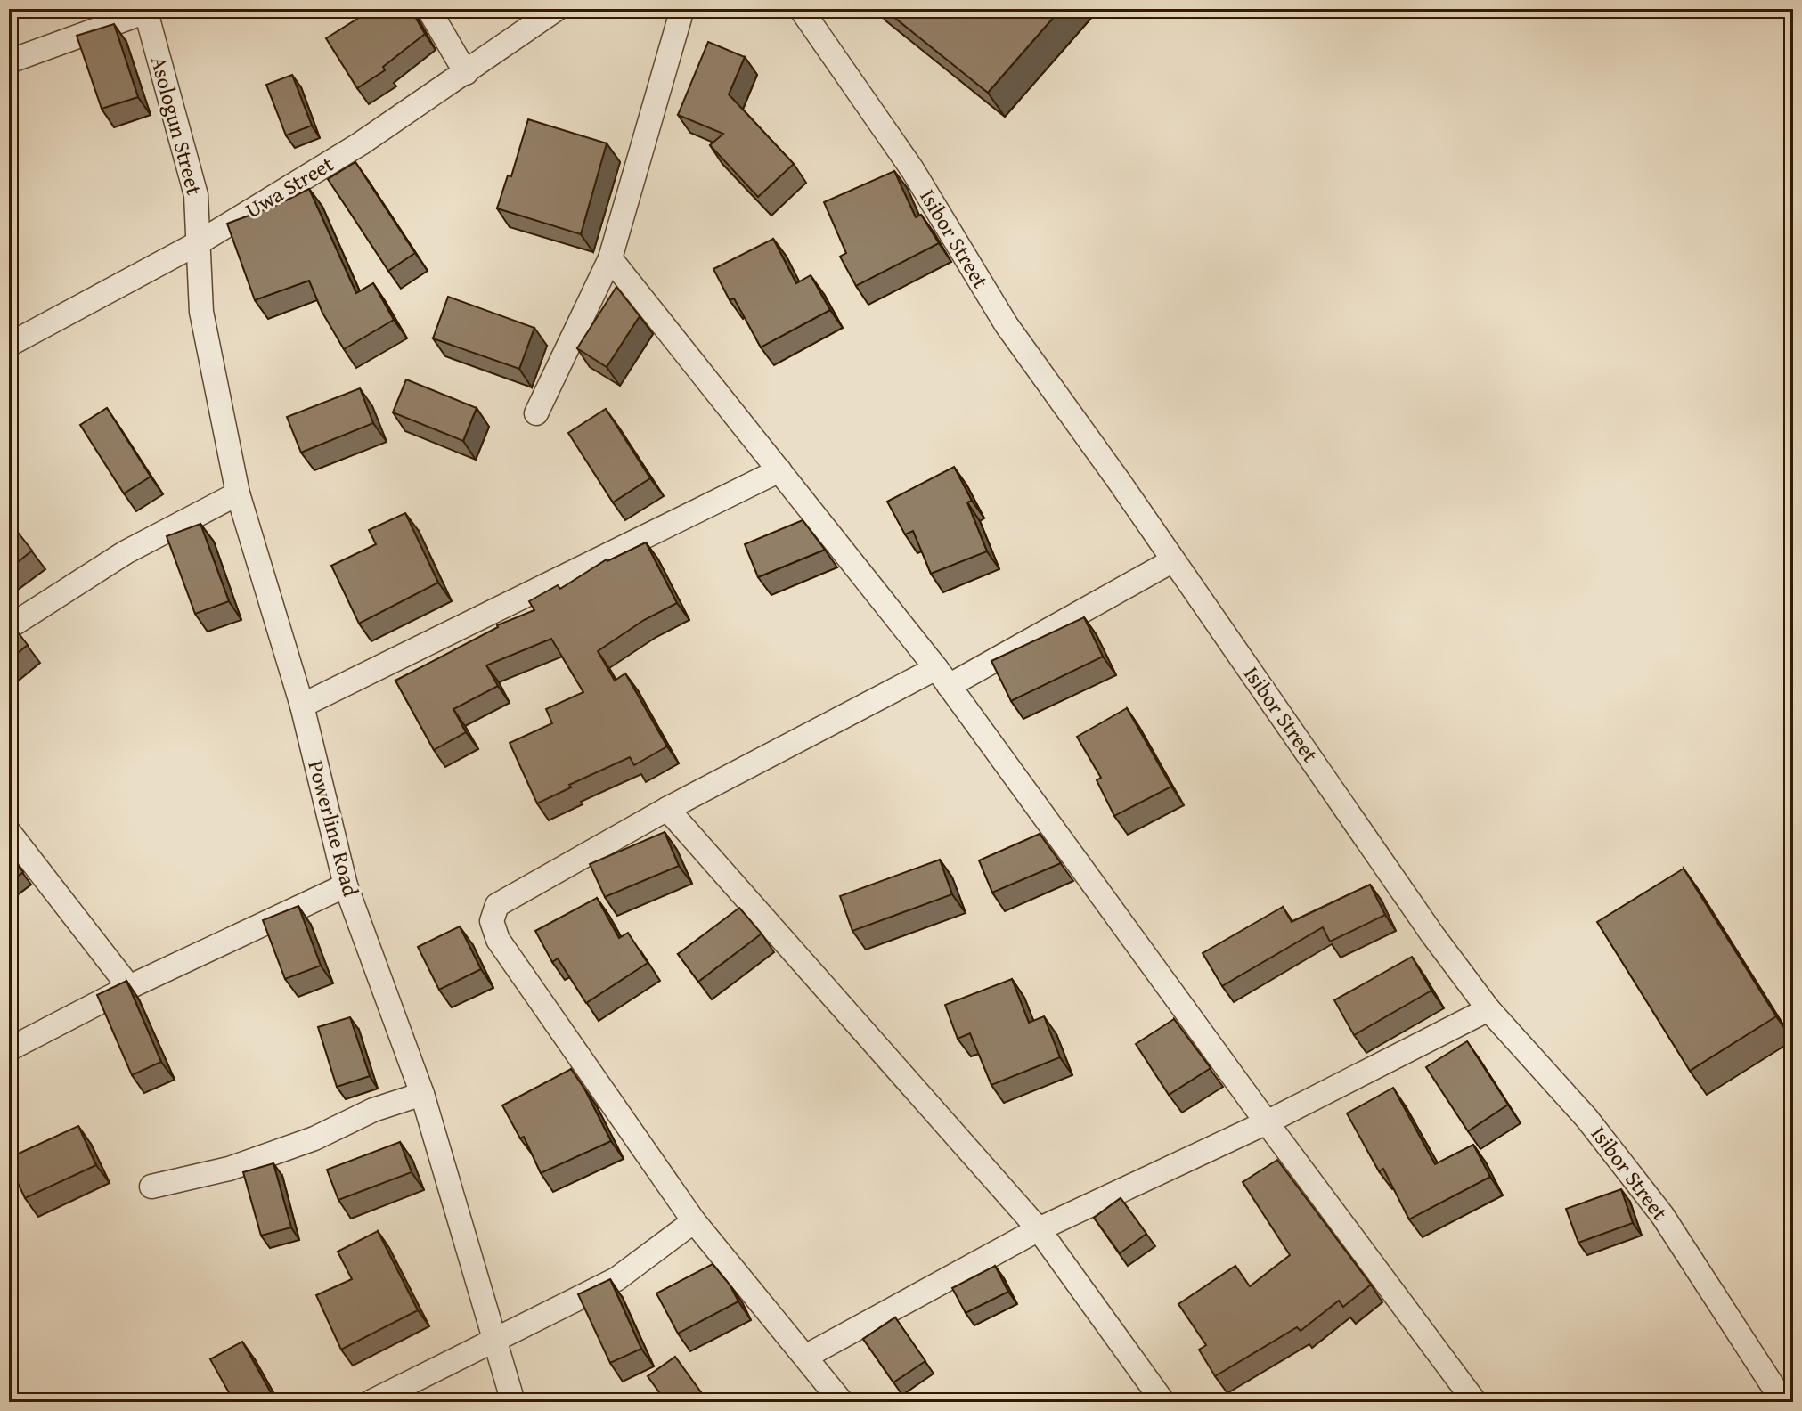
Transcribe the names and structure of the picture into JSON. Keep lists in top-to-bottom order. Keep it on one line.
{"streets":{"street":["Asologun Street","Uwa Street","Isibor Street","Powerline Road"]},"crossings":[["Asologun Street","Uwa Street"],["Asologun Street","Powerline Road"],["Uwa Street","Powerline Road"]]}
